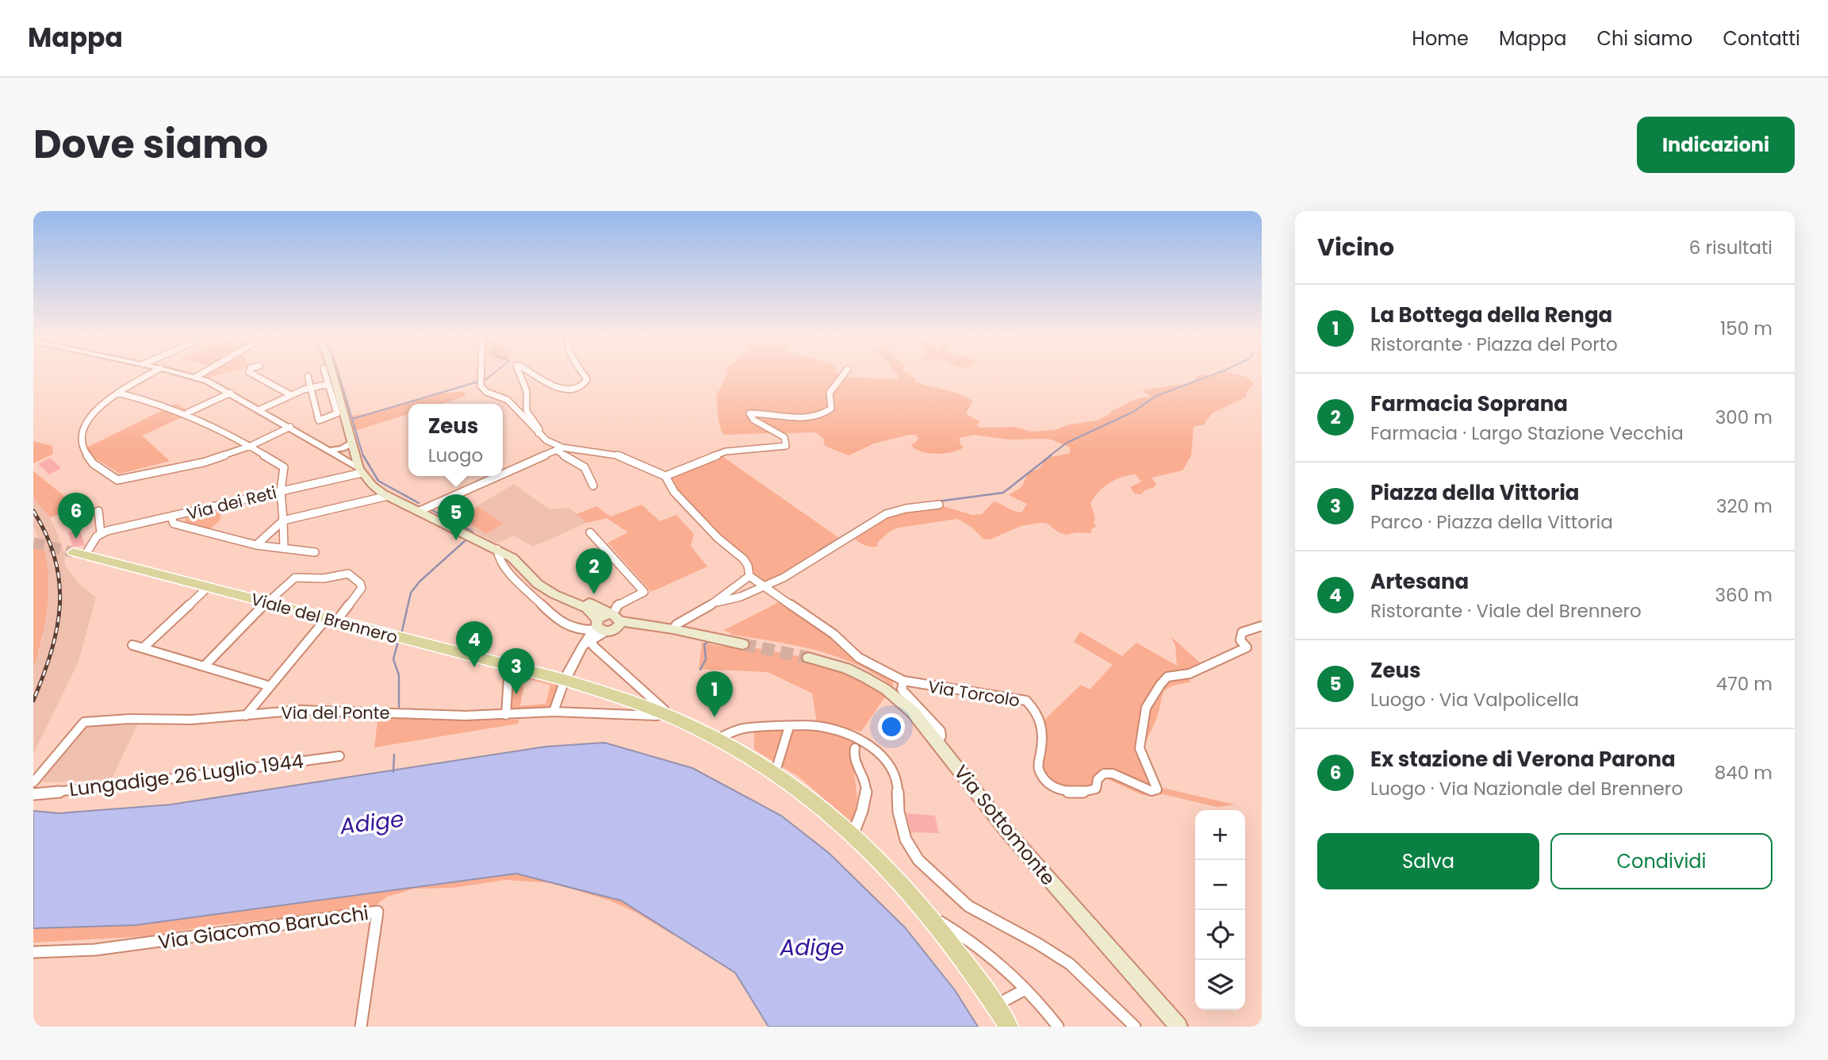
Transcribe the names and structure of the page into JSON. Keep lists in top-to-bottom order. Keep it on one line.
{"streets":{"main road":["Viale del Brennero","Via Sottomonte"],"street":["Via dei Reti","Via Torcolo","Via del Ponte","Lungadige 26 Luglio 1944","Via Giacomo Barucchi"]},"crossings":[["Viale del Brennero","Via del Ponte"],["Via Torcolo","Via Sottomonte"]],"water":["Adige"],"page":{"header":"Mappa","nav":["Home","Mappa","Chi siamo","Contatti"],"title":"Dove siamo","buttons":["Indicazioni",["Salva","Condividi"]],"heading":["Vicino","6 risultati"],"list":[{"mark":"1","name":"La Bottega della Renga","note":"Ristorante · Piazza del Porto","value":"150 m"},{"mark":"2","name":"Farmacia Soprana","note":"Farmacia · Largo Stazione Vecchia","value":"300 m"},{"mark":"3","name":"Piazza della Vittoria","note":"Parco · Piazza della Vittoria","value":"320 m"},{"mark":"4","name":"Artesana","note":"Ristorante · Viale del Brennero","value":"360 m"},{"mark":"5","name":"Zeus","note":"Luogo · Via Valpolicella","value":"470 m"},{"mark":"6","name":"Ex stazione di Verona Parona","note":"Luogo · Via Nazionale del Brennero","value":"840 m"}],"popup":["Zeus","Luogo"],"pins":["6","5","2","4","3","1"],"map_buttons":["+","−"]}}
